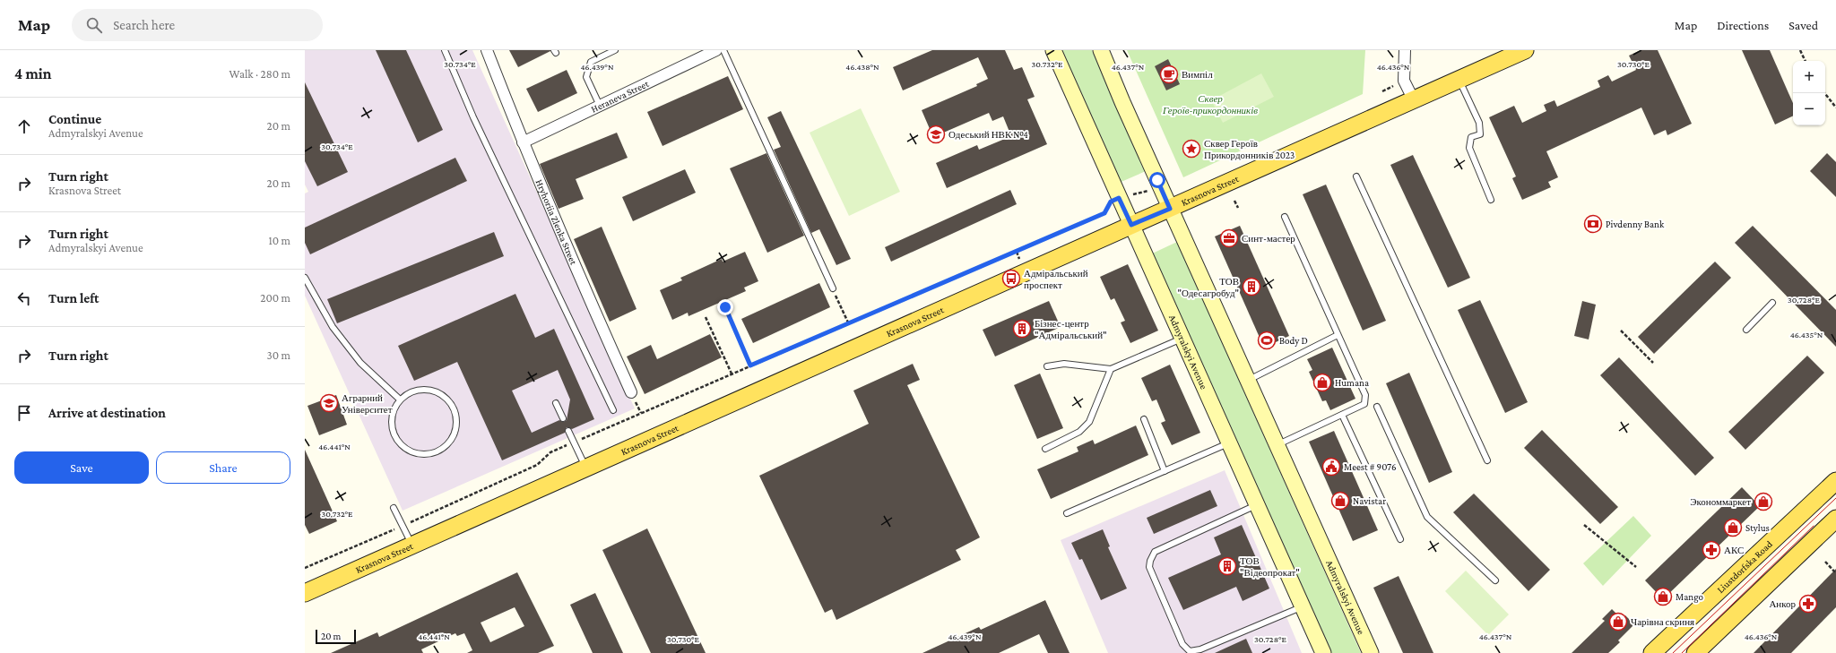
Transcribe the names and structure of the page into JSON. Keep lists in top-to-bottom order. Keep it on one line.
{"streets":{"main road":["Krasnova Street","Admyralskyi Avenue","Liustdorfska Road"],"street":["Heraneva Street","Hryhoriia Zlenka Street"]},"crossings":[["Heraneva Street","Hryhoriia Zlenka Street"],["Krasnova Street","Admyralskyi Avenue"]],"parks":["Сквер Героїв-прикордонників"],"places":{"cafe":["Вимпіл"],"school or university":["Одеський НВК №4","Аграрний Університет"],"place":["Сквер Героїв Прикордонників 2023"],"bank":["Pivdenny Bank"],"office":["Синт-мастер"],"bus stop":["Адміральський проспект"],"building":["ТОВ \"Одесагробуд\"","Бізнес-центр \"Адміральський\"","ТОВ \"Відеопрокат\""],"sports":["Body D"],"shop":["Humana","Navistar","Экономмаркет","Stylus","Mango","Чарівна скриня"],"public building":["Meest # 9076"],"pharmacy":["АКС","Анкор"]},"scale_bar":"20 m","page":{"header":"Map","search":"Search here","nav":["Map","Directions","Saved"],"heading":["4 min","Walk · 280 m"],"map_buttons":["+","−"],"list":[["Continue","Admyralskyi Avenue","20 m"],["Turn right","Krasnova Street","20 m"],["Turn right","Admyralskyi Avenue","10 m"],["Turn left","200 m"],["Turn right","30 m"],"Arrive at destination"],"buttons":["Save","Share"],"scale":"20 m"},"coordinates":["30.734°E","30.732°E","30.730°E","46.439°N","46.438°N","46.437°N","46.436°N","30.728°E","46.435°N","46.441°N"]}
